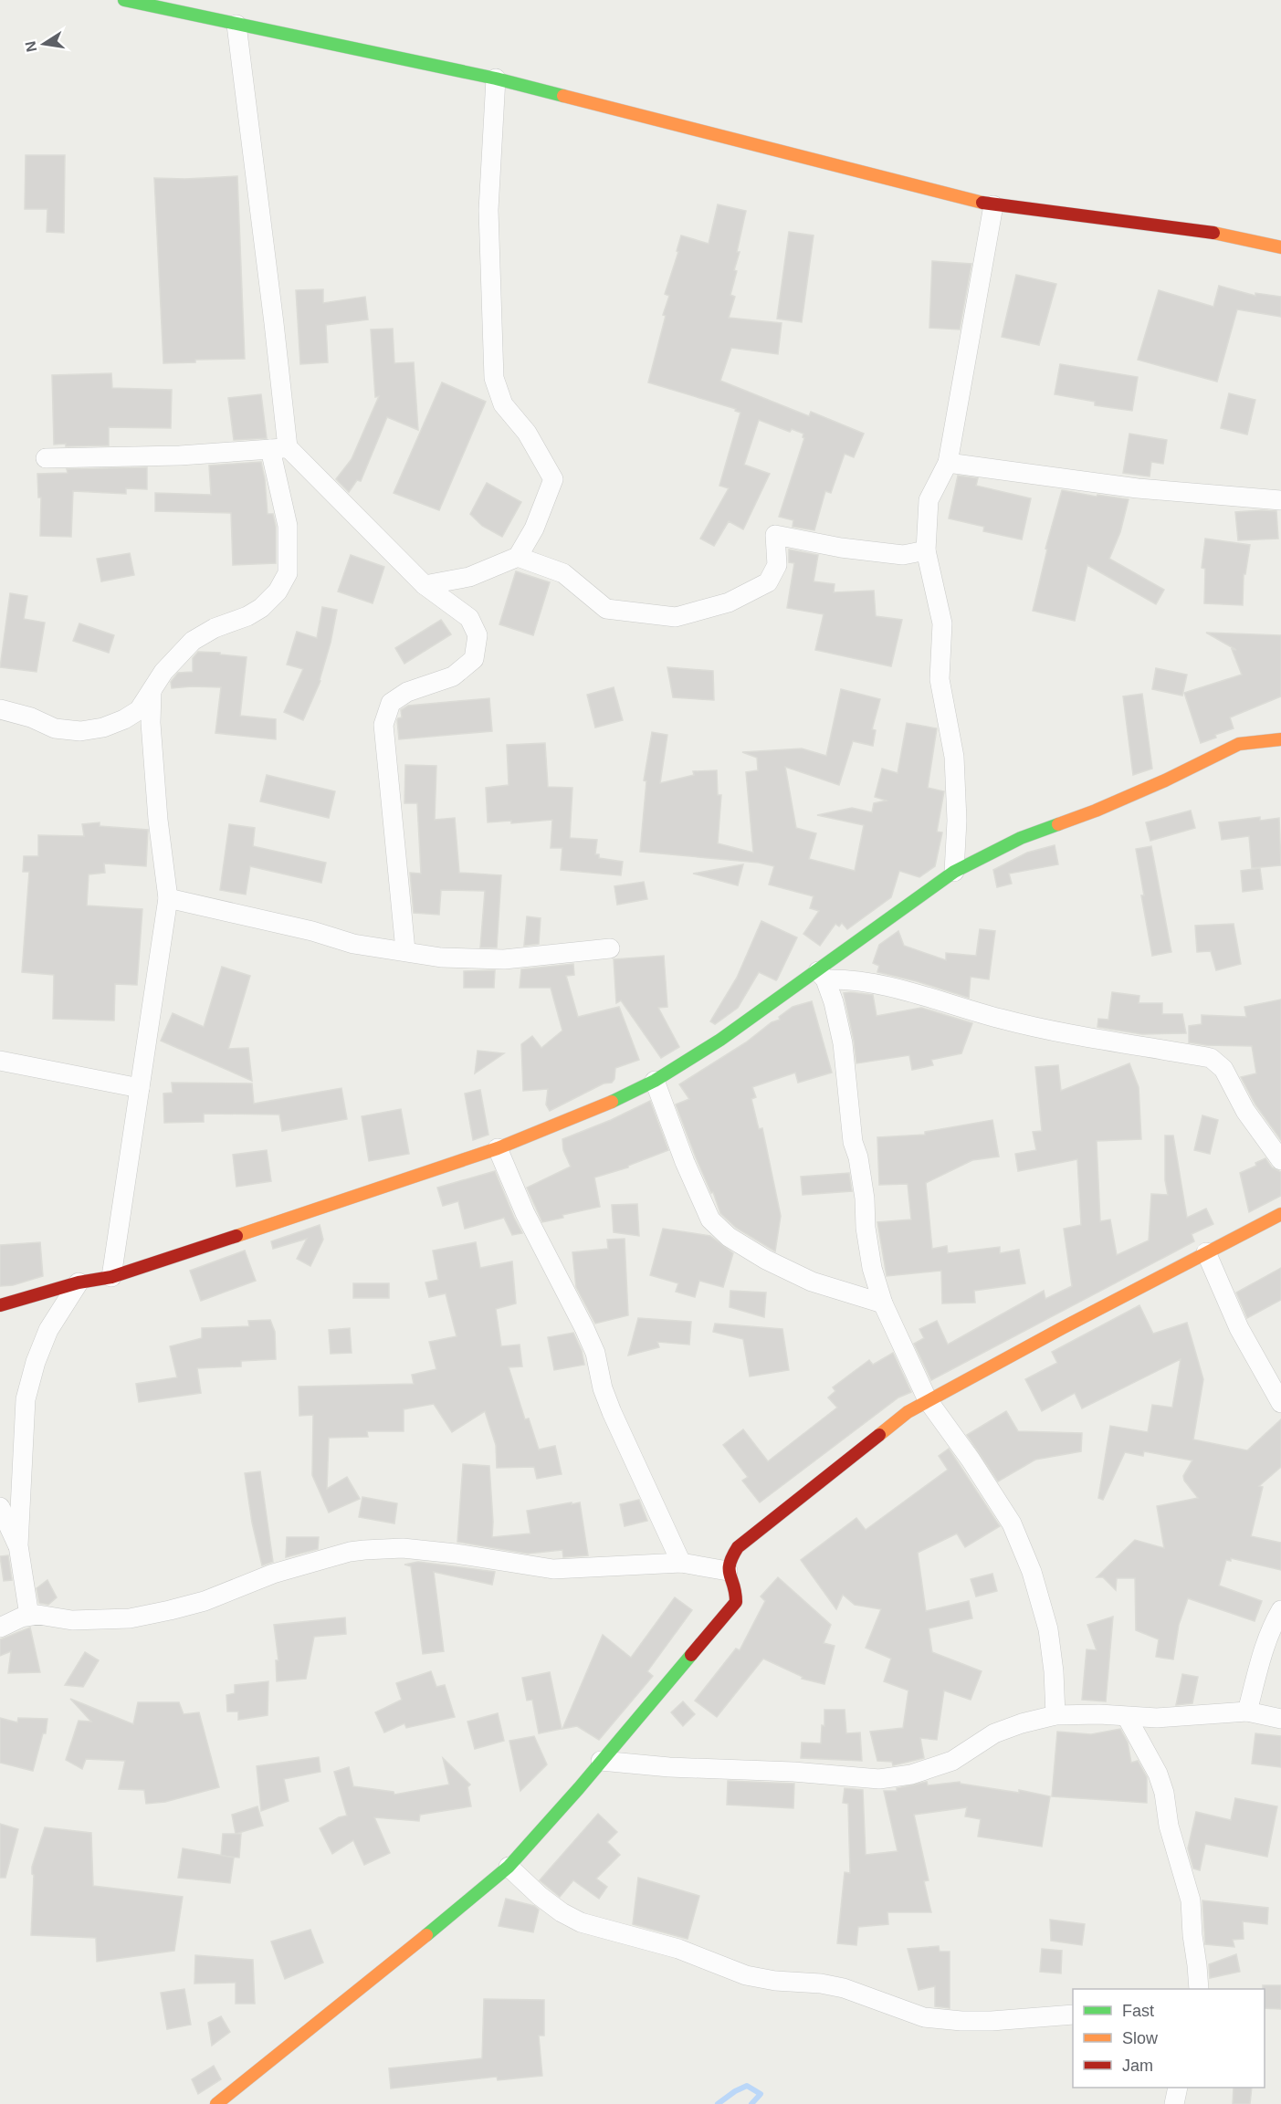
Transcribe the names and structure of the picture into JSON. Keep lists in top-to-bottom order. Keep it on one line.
{"legend":["Fast","Slow","Jam"],"north":"left"}
